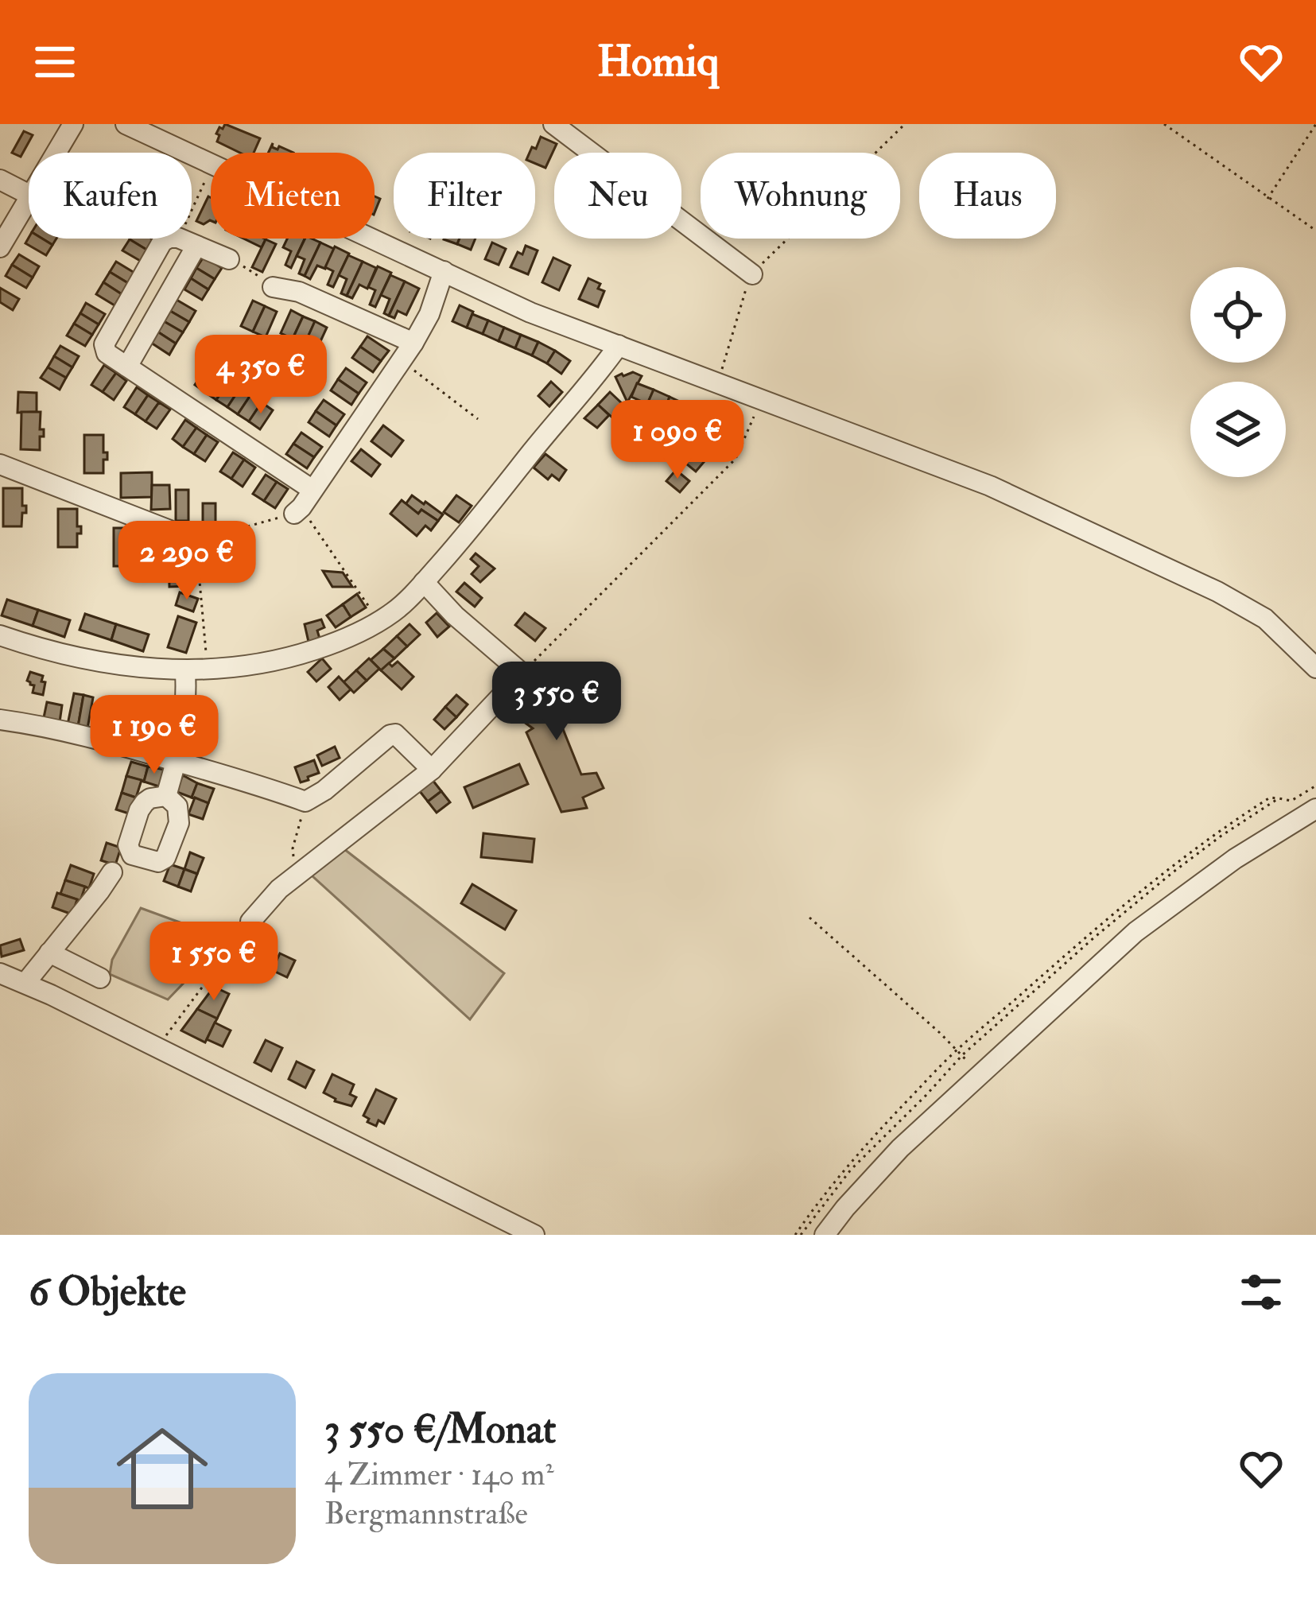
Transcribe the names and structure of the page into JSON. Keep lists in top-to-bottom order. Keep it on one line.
{"page":{"header":"Homiq","chip":["Kaufen","Mieten","Filter","Neu","Wohnung","Haus"],"price":["4 350 €","1 090 €","2 290 €","3 550 €","1 190 €","1 550 €"],"heading":"6 Objekte","list":[{"name":"3 550 €/Monat","note":"4 Zimmer · 140 m² · Bergmannstraße"}]}}
